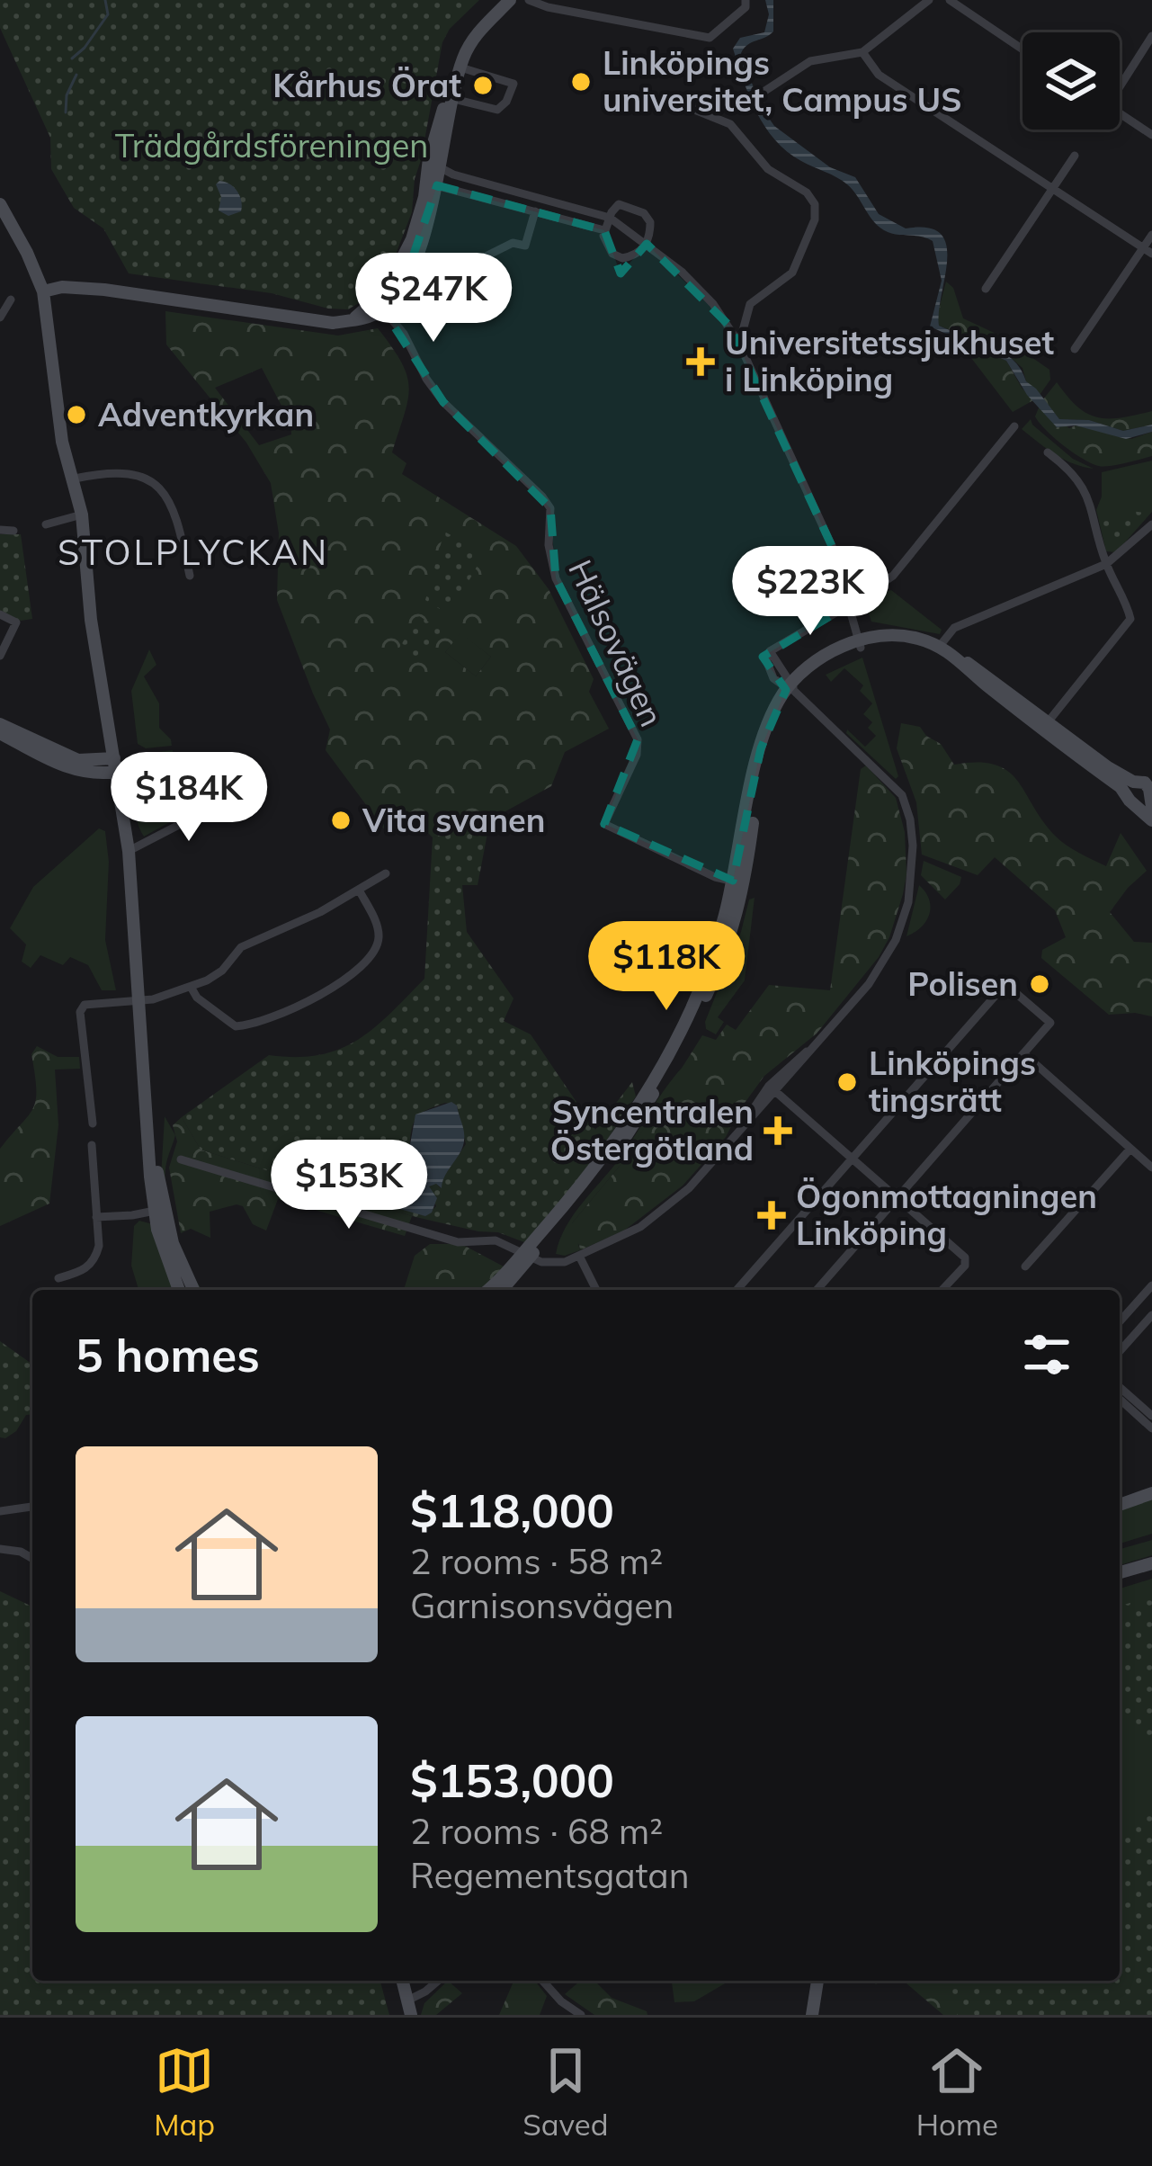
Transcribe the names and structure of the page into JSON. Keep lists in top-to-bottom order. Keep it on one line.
{"streets":{"street":["Hälsovägen"]},"districts":["STOLPLYCKAN"],"parks":["Trädgårdsföreningen"],"places":{"other":["Linköpings universitet, Campus US","Kårhus Örat","Adventkyrkan","Vita svanen","Polisen","Linköpings tingsrätt"],"health":["Universitetssjukhuset i Linköping","Syncentralen Östergötland","Ögonmottagningen Linköping"]},"page":{"price":["$247K","$223K","$184K","$118K","$153K"],"heading":"5 homes","list":[{"name":"$118,000","note":"2 rooms · 58 m² · Garnisonsvägen"},{"name":"$153,000","note":"2 rooms · 68 m² · Regementsgatan"}],"tabs":["Map","Saved","Home"]}}
